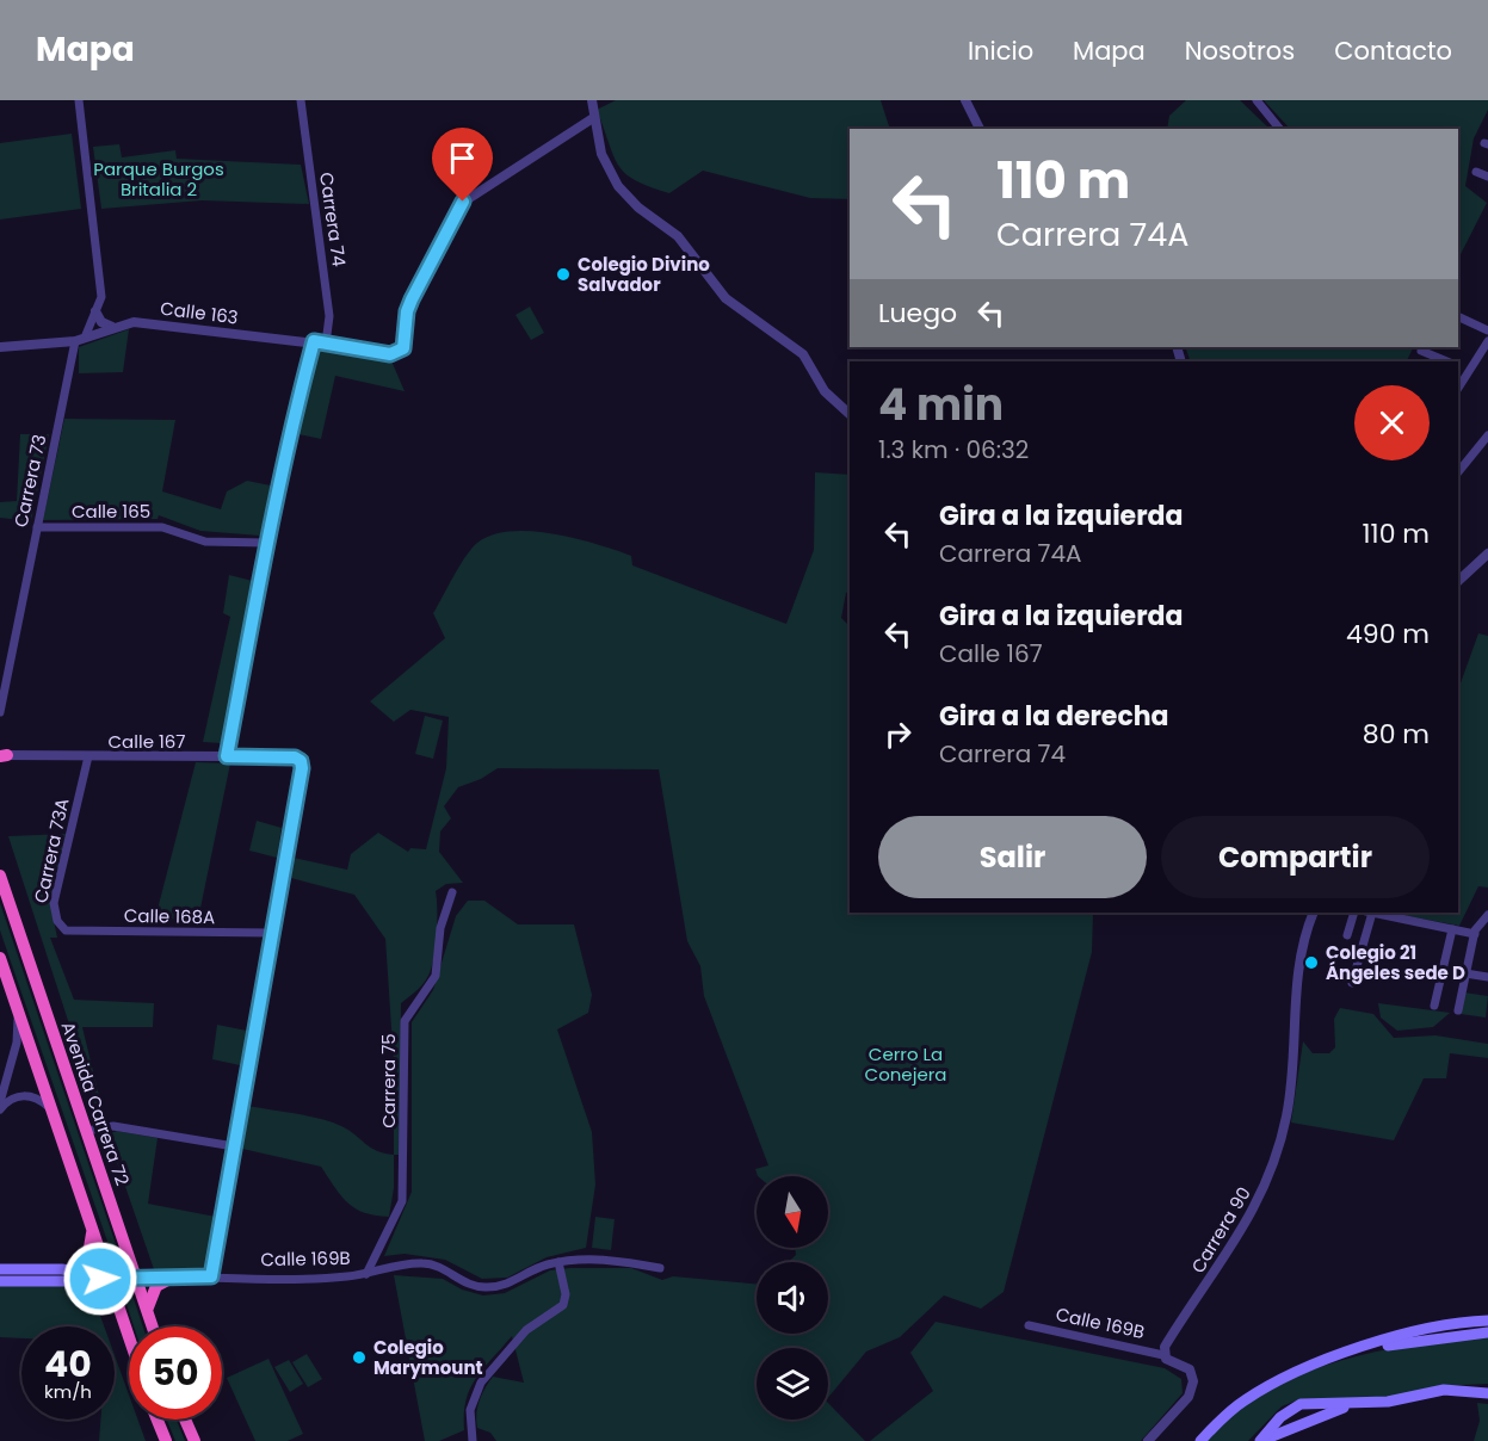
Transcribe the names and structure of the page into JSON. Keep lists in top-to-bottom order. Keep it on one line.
{"streets":{"highway":["Avenida Carrera 72"],"main road":["Calle 169B"],"street":["Carrera 74","Calle 163","Carrera 73","Calle 165","Calle 167","Carrera 73A","Calle 168A","Carrera 75","Carrera 90"]},"crossings":[["Carrera 74","Calle 163"],["Calle 163","Carrera 73"],["Carrera 73","Calle 165"],["Calle 167","Carrera 73A"],["Calle 167","Calle 168A"],["Carrera 73A","Calle 168A"],["Carrera 75","Calle 169B"],["Avenida Carrera 72","Calle 169B"],["Carrera 90","Calle 169B"]],"parks":["Parque Burgos Britalia 2","Cerro La Conejera"],"places":["Colegio Divino Salvador","Colegio 21 Ángeles sede D","Colegio Marymount"],"north":"bottom","page":{"header":"Mapa","nav":["Inicio","Mapa","Nosotros","Contacto"],"turn":["110 m","Carrera 74A"],"then":"Luego","heading":["4 min","1.3 km · 06:32"],"list":[{"name":"Gira a la izquierda","note":"Carrera 74A","value":"110 m"},{"name":"Gira a la izquierda","note":"Calle 167","value":"490 m"},{"name":"Gira a la derecha","note":"Carrera 74","value":"80 m"}],"buttons":["Salir","Compartir"],"speed":"40 km/h","limit":"50"}}
